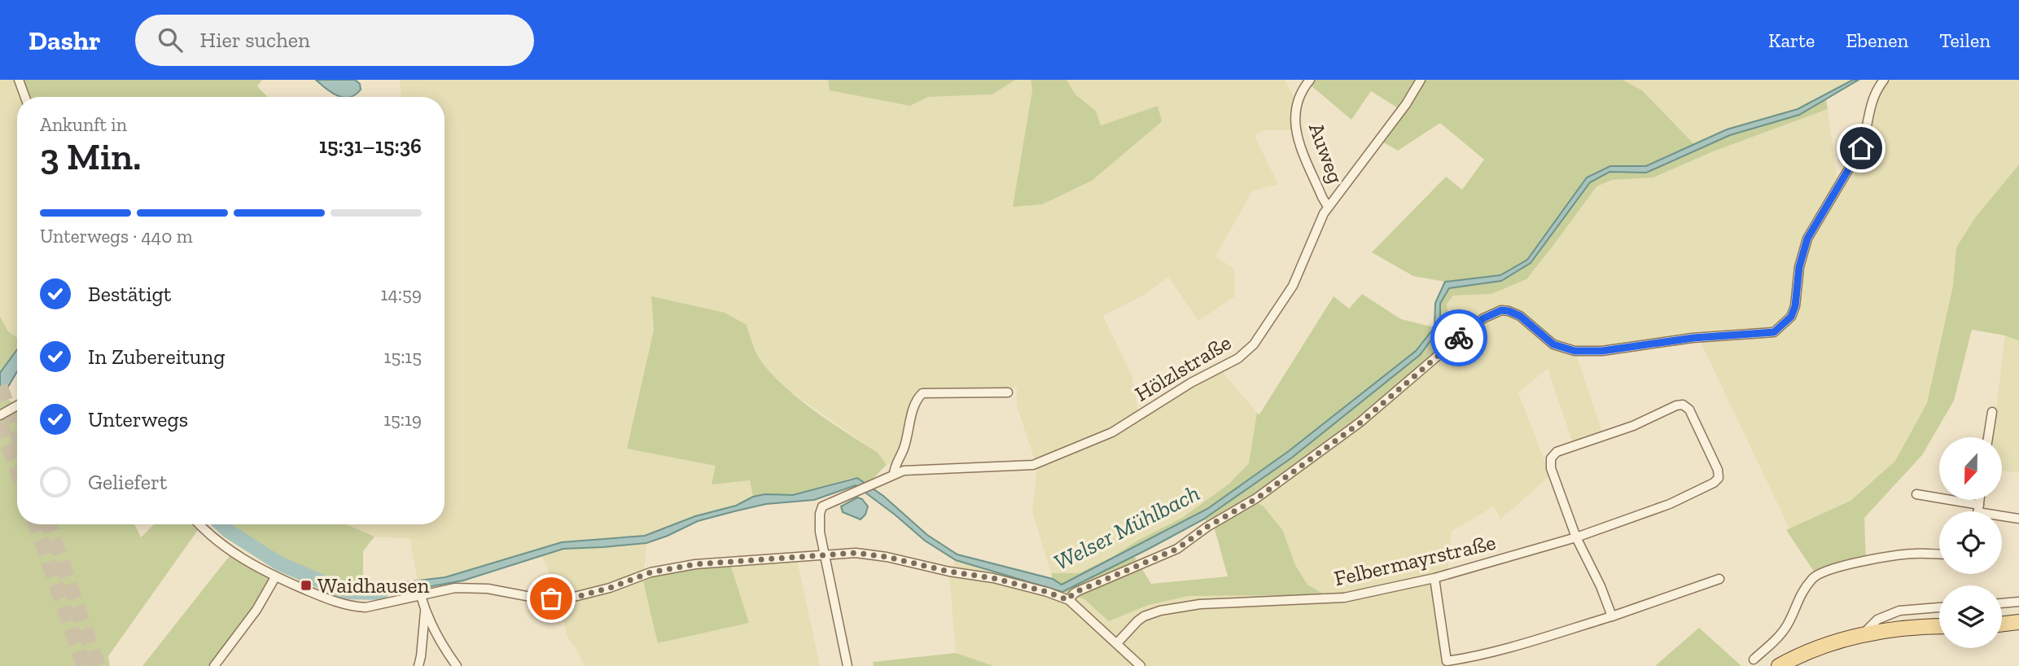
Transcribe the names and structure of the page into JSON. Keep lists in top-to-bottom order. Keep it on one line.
{"streets":{"street":["Auweg","Hölzlstraße","Felbermayrstraße"]},"crossings":[["Auweg","Hölzlstraße"]],"water":["Welser Mühlbach"],"places":{"transit":["Waidhausen"]},"north":"bottom","page":{"header":"Dashr","search":"Hier suchen","nav":["Karte","Ebenen","Teilen"],"heading":["3 Min.","Ankunft in","15:31–15:36"],"bar":"Unterwegs · 440 m","list":[["Bestätigt","14:59"],["In Zubereitung","15:15"],["Unterwegs","15:19"],"Geliefert"]}}
